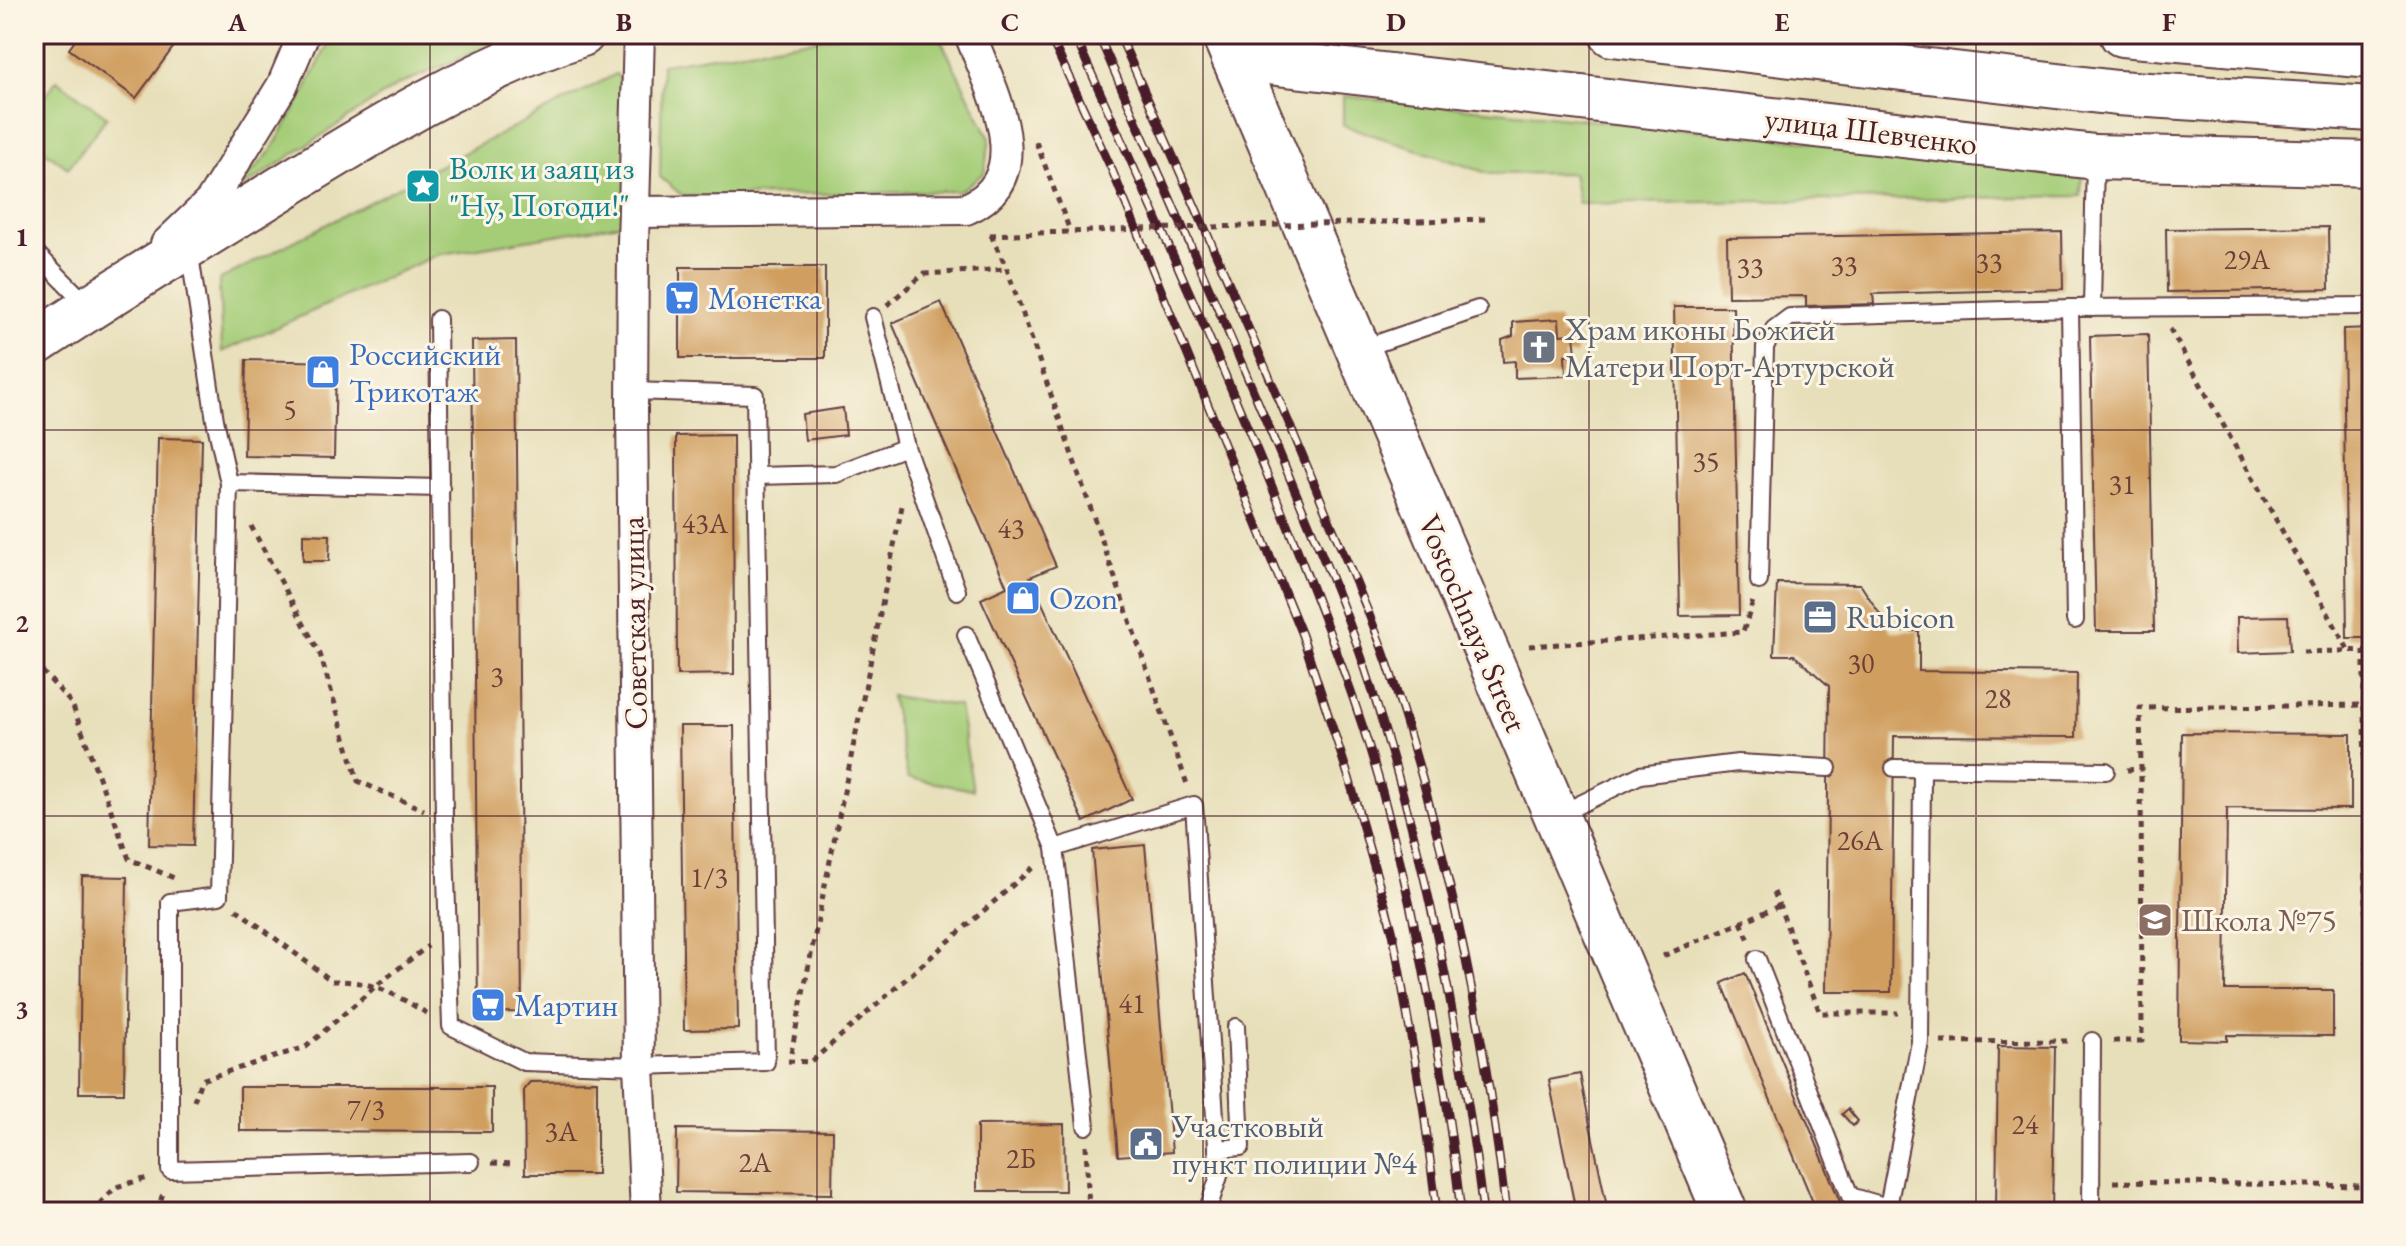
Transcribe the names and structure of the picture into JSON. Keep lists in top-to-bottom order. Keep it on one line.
{"streets":{"main road":["улица Шевченко","Vostochnaya Street"],"street":["Советская улица"]},"crossings":[["улица Шевченко","Vostochnaya Street"]],"places":{"place":["Волк и заяц из \"Ну, Погоди!\""],"supermarket":["Монетка","Мартин"],"church":["Храм иконы Божией Матери Порт-Артурской"],"shop":["Российский Трикотаж","Ozon"],"office":["Rubicon"],"school or university":["Школа №75"],"public building":["Участковый пункт полиции №4"]},"house_numbers":["29А","33","33","33","5","35","31","43А","43","30","3","28","26А","1/3","41","7/3","24","3А","2Б","2А"],"grid":{"columns":["A","B","C","D","E","F"],"rows":["1","2","3"]}}
